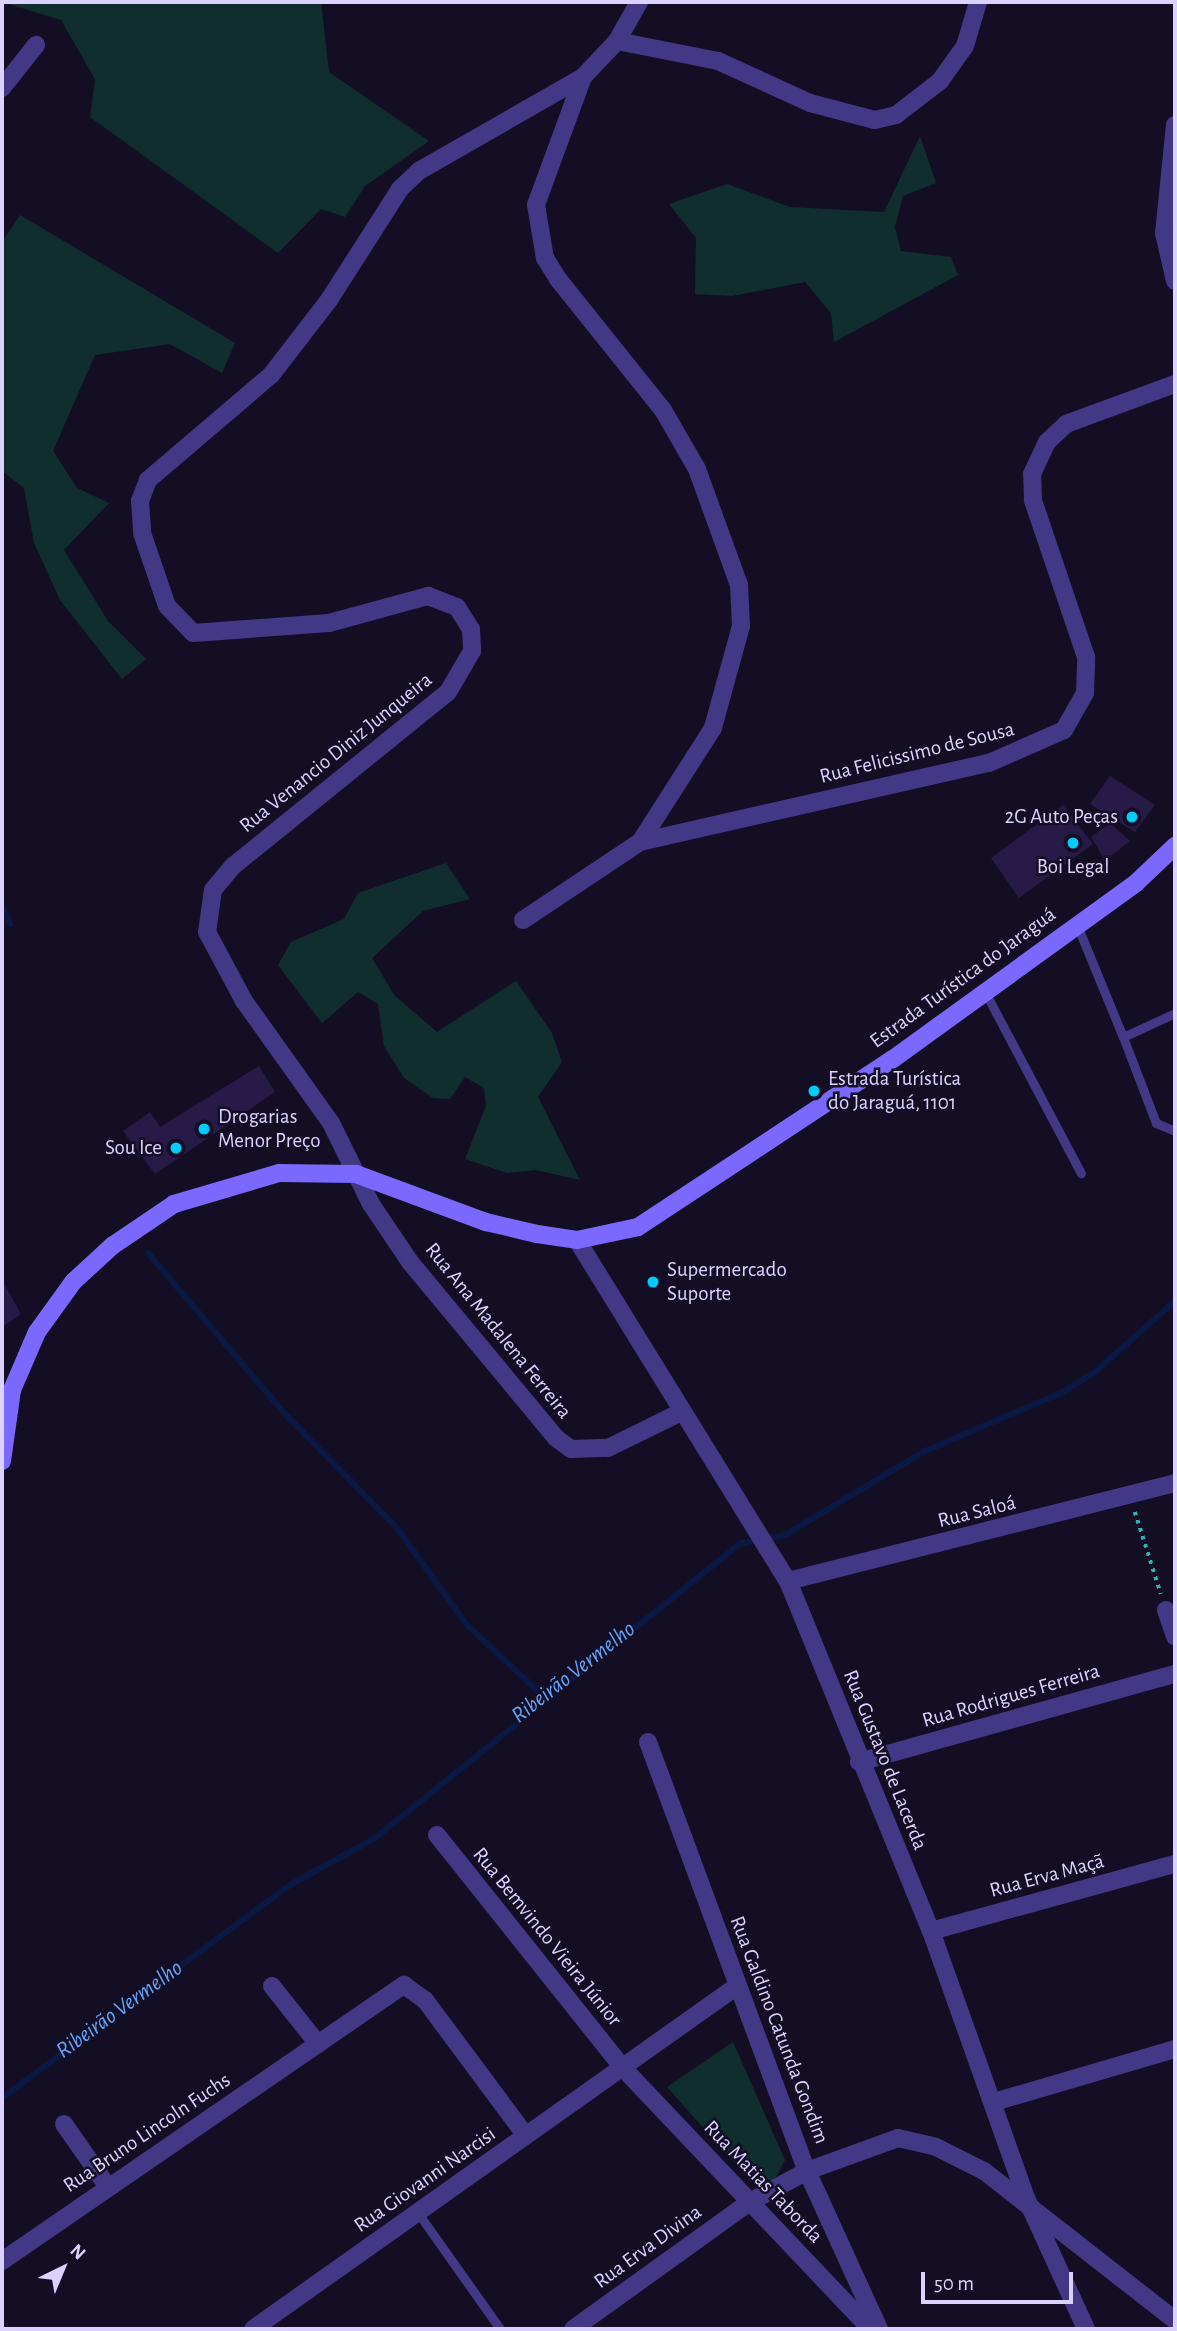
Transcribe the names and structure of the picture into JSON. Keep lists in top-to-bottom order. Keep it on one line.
{"streets":{"main road":["Estrada Turística do Jaraguá"],"street":["Rua Venancio Diniz Junqueira","Rua Felicissimo de Sousa","Rua Ana Madalena Ferreira","Rua Saloá","Rua Rodrigues Ferreira","Rua Gustavo de Lacerda","Rua Erva Maçã","Rua Bemvindo Vieira Júnior","Rua Galdino Catunda Gondim","Rua Bruno Lincoln Fuchs","Rua Giovanni Narcisi","Rua Matias Taborda","Rua Erva Divina"]},"crossings":[["Rua Venancio Diniz Junqueira","Estrada Turística do Jaraguá"],["Rua Venancio Diniz Junqueira","Rua Ana Madalena Ferreira"],["Estrada Turística do Jaraguá","Rua Ana Madalena Ferreira"],["Estrada Turística do Jaraguá","Rua Gustavo de Lacerda"],["Rua Ana Madalena Ferreira","Rua Gustavo de Lacerda"],["Rua Saloá","Rua Gustavo de Lacerda"],["Rua Rodrigues Ferreira","Rua Gustavo de Lacerda"],["Rua Gustavo de Lacerda","Rua Erva Maçã"],["Rua Gustavo de Lacerda","Rua Erva Divina"],["Rua Bemvindo Vieira Júnior","Rua Giovanni Narcisi"],["Rua Bemvindo Vieira Júnior","Rua Matias Taborda"],["Rua Galdino Catunda Gondim","Rua Giovanni Narcisi"],["Rua Galdino Catunda Gondim","Rua Erva Divina"],["Rua Bruno Lincoln Fuchs","Rua Giovanni Narcisi"],["Rua Giovanni Narcisi","Rua Matias Taborda"],["Rua Matias Taborda","Rua Erva Divina"]],"water":["Ribeirão Vermelho"],"places":["2G Auto Peças","Boi Legal","Estrada Turística do Jaraguá, 1101","Drogarias Menor Preço","Sou Ice","Supermercado Suporte"],"scale_bar":"50 m","north":"top right"}
